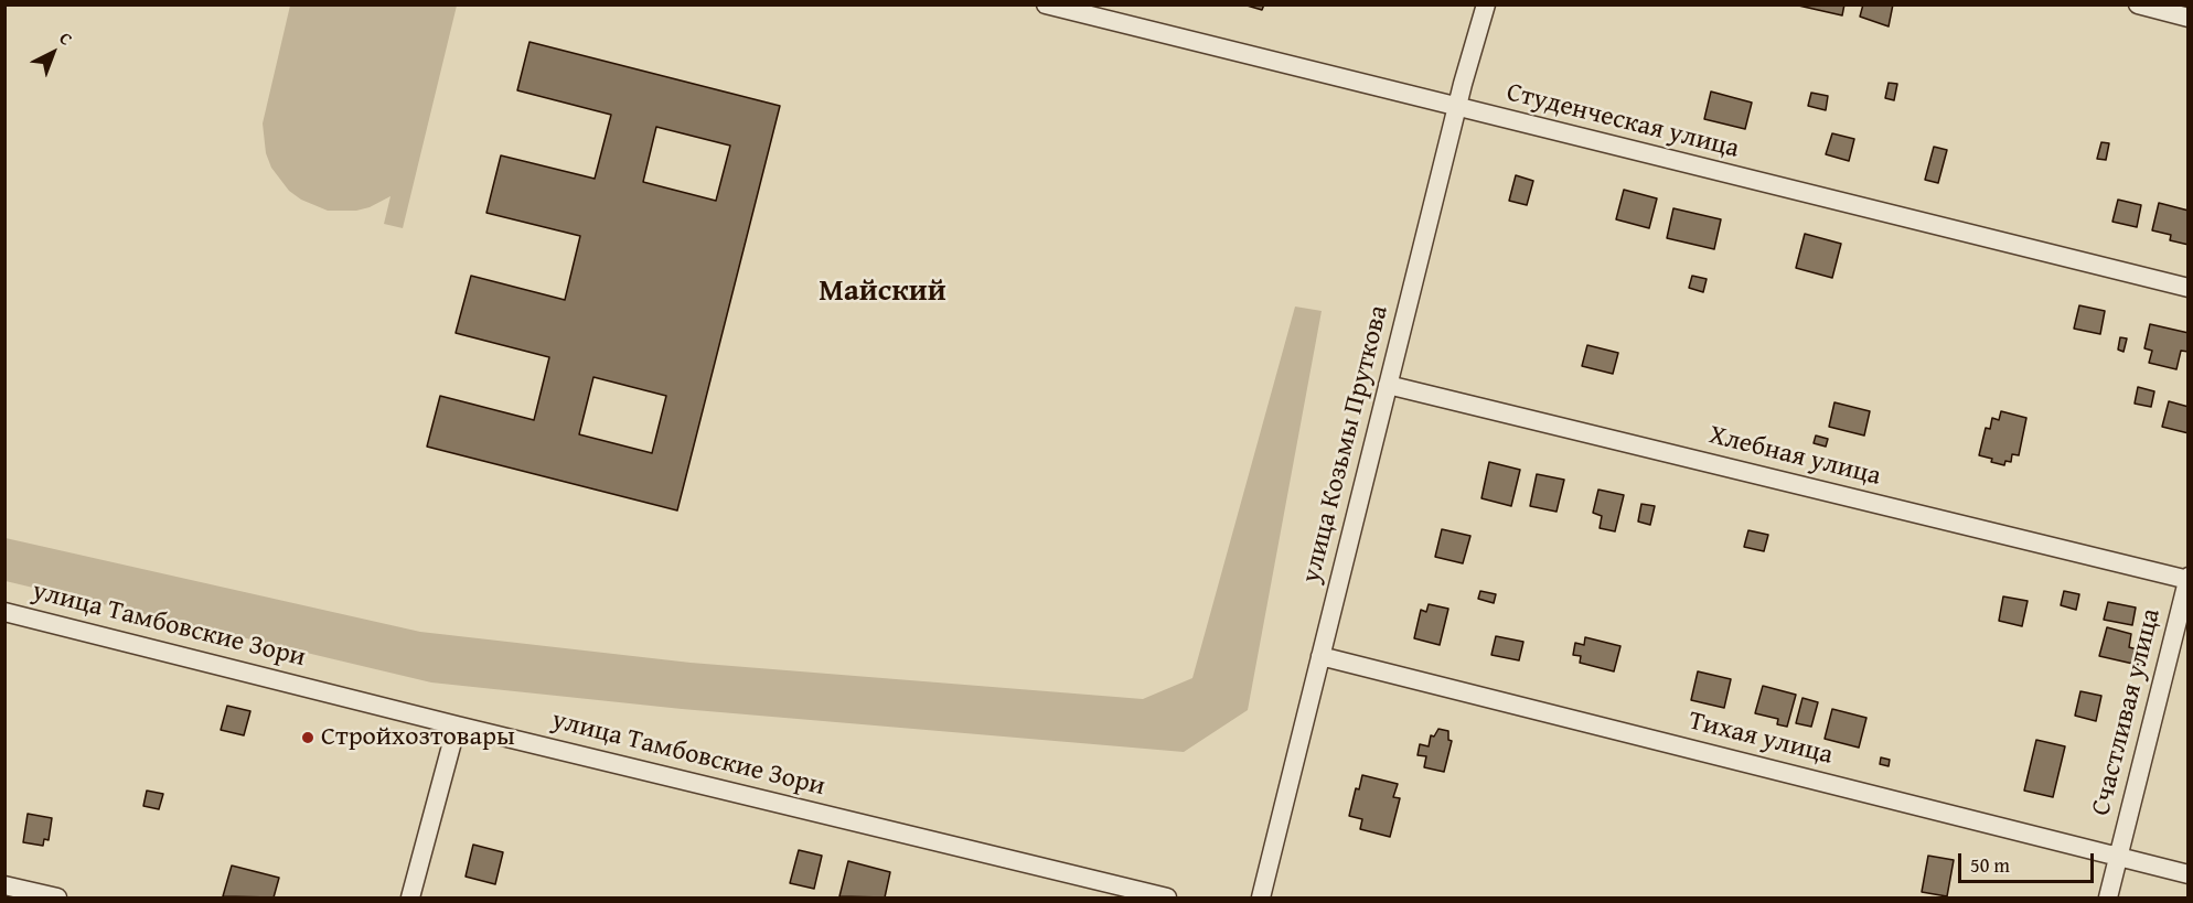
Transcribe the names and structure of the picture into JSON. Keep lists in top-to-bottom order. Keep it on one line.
{"streets":{"street":["Студенческая улица","улица Козьмы Пруткова","Хлебная улица","улица Тамбовские Зори","Счастливая улица","Тихая улица"]},"crossings":[["Студенческая улица","улица Козьмы Пруткова"],["улица Козьмы Пруткова","Хлебная улица"],["улица Козьмы Пруткова","Тихая улица"],["Хлебная улица","Счастливая улица"],["Счастливая улица","Тихая улица"]],"districts":["Майский"],"places":["Стройхозтовары"],"scale_bar":"50 m","north":"top right"}
